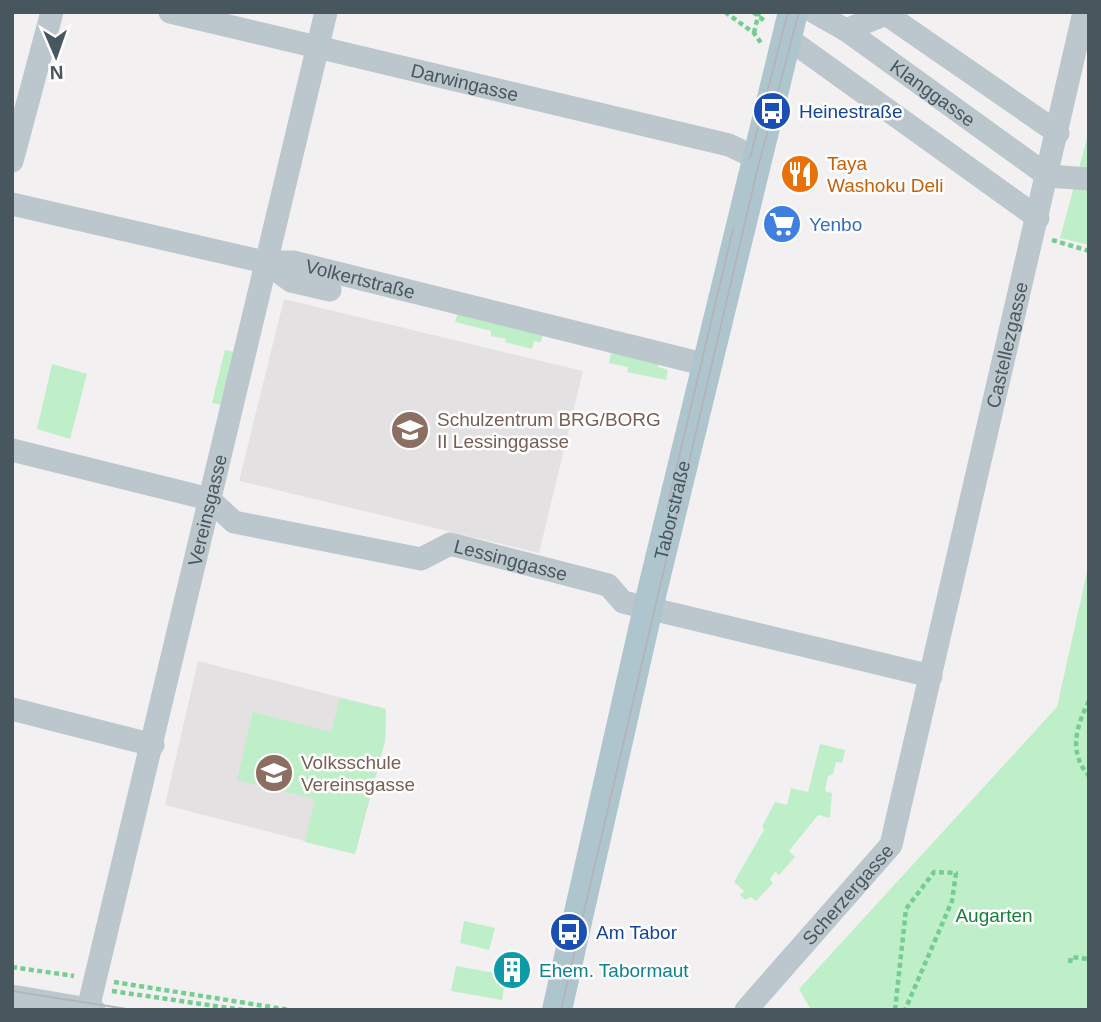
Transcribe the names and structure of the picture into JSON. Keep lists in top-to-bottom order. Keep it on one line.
{"streets":{"main road":["Taborstraße"],"street":["Darwingasse","Klanggasse","Volkertstraße","Castellezgasse","Vereinsgasse","Lessinggasse","Scherzergasse"]},"crossings":[["Darwingasse","Vereinsgasse"],["Darwingasse","Taborstraße"],["Klanggasse","Castellezgasse"],["Volkertstraße","Vereinsgasse"],["Volkertstraße","Taborstraße"],["Castellezgasse","Lessinggasse"],["Castellezgasse","Scherzergasse"],["Vereinsgasse","Lessinggasse"],["Taborstraße","Lessinggasse"],["Lessinggasse","Scherzergasse"]],"parks":["Augarten"],"places":{"bus stop":["Heinestraße","Am Tabor"],"restaurant":["Taya Washoku Deli"],"supermarket":["Yenbo"],"school or university":["Schulzentrum BRG/BORG II Lessinggasse","Volksschule Vereinsgasse"],"building":["Ehem. Tabormaut"]},"north":"bottom"}
